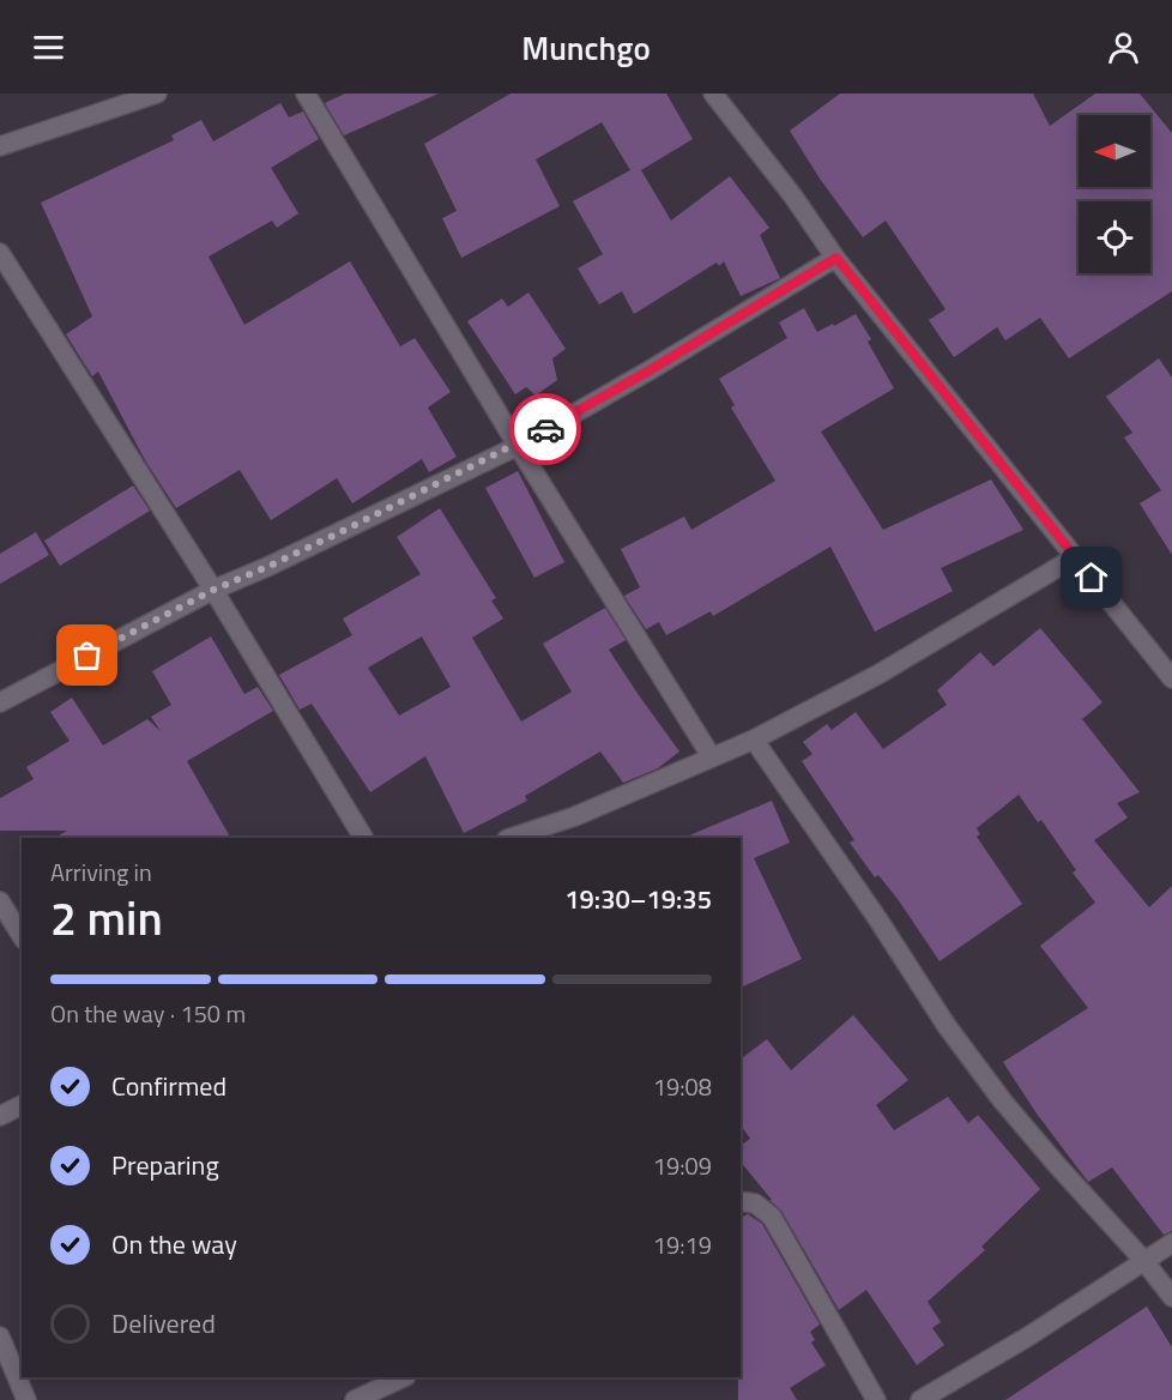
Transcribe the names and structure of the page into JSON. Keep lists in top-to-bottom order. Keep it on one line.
{"north":"left","page":{"header":"Munchgo","heading":["2 min","Arriving in","19:30–19:35"],"bar":"On the way · 150 m","list":[["Confirmed","19:08"],["Preparing","19:09"],["On the way","19:19"],"Delivered"]}}
